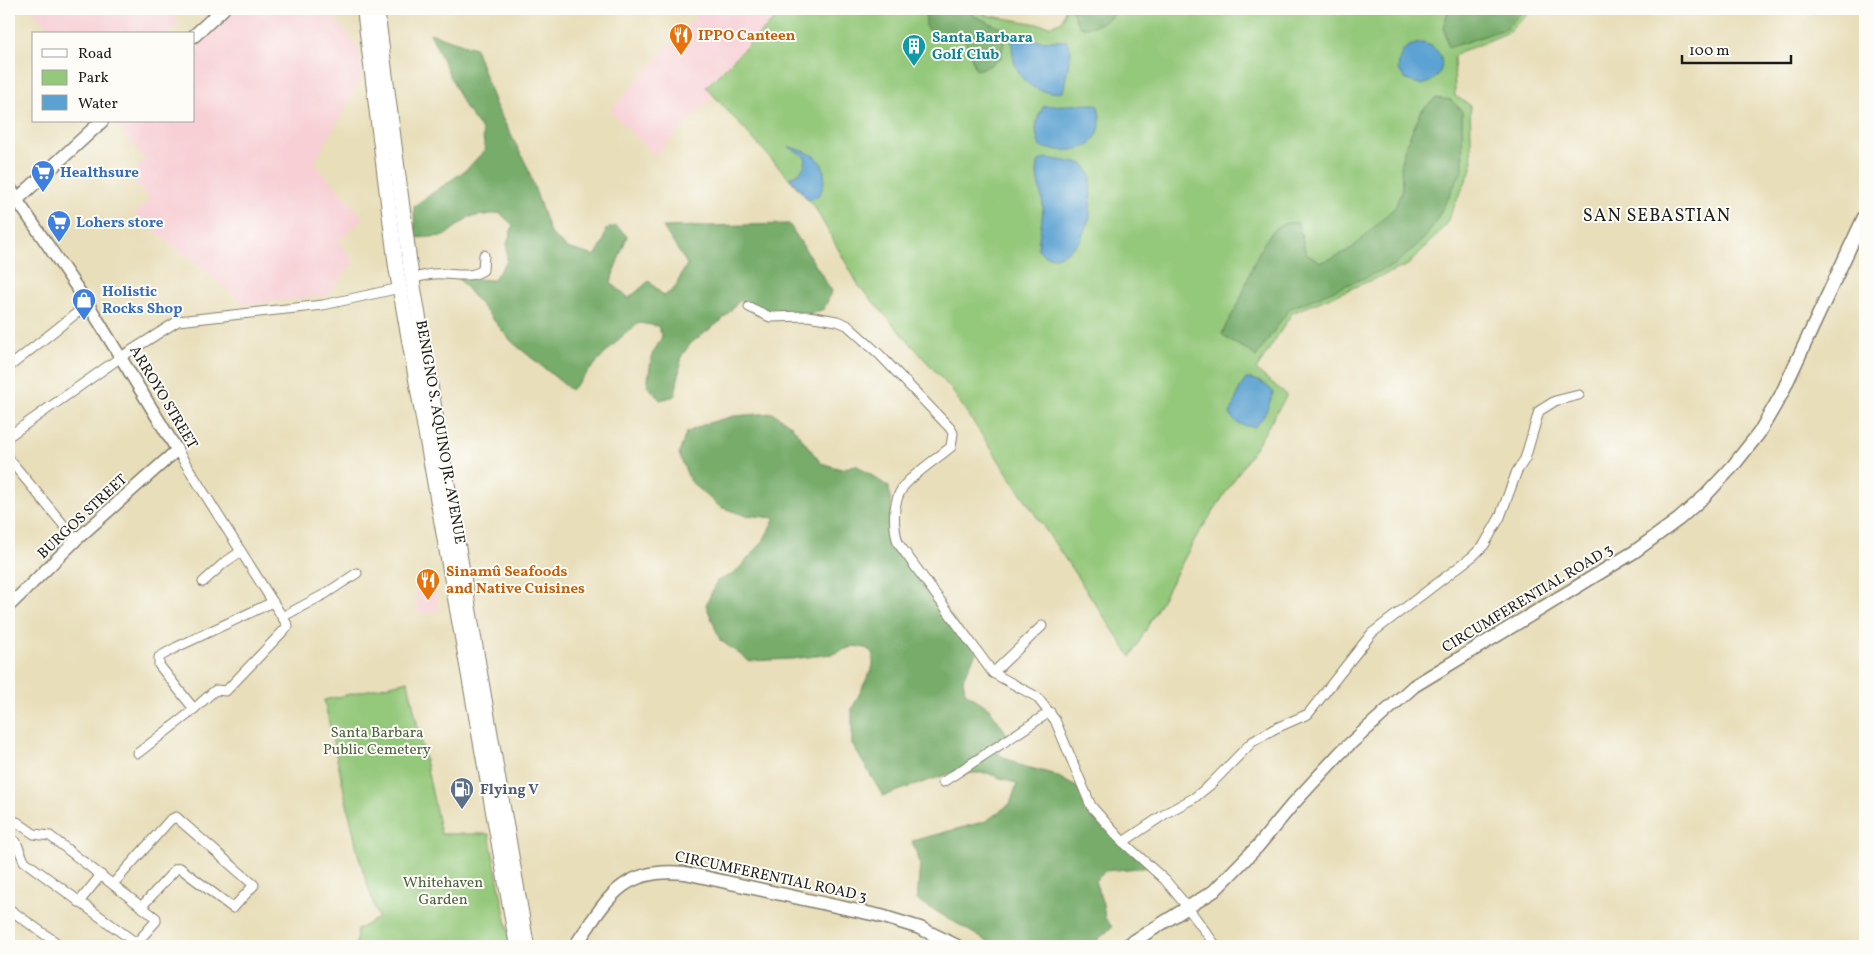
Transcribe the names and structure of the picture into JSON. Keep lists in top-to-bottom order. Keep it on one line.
{"streets":{"main road":["ARROYO STREET","BENIGNO S. AQUINO JR. AVENUE","CIRCUMFERENTIAL ROAD 3"],"street":["BURGOS STREET"]},"crossings":[["ARROYO STREET","BURGOS STREET"]],"districts":["SAN SEBASTIAN"],"parks":["Santa Barbara Public Cemetery","Whitehaven Garden"],"places":{"restaurant":["IPPO Canteen","Sinamû Seafoods and Native Cuisines"],"building":["Santa Barbara Golf Club"],"supermarket":["Healthsure","Lohers store"],"shop":["Holistic Rocks Shop"],"fuel station":["Flying V"]},"legend":["Road","Park","Water"],"scale_bar":"100 m"}
